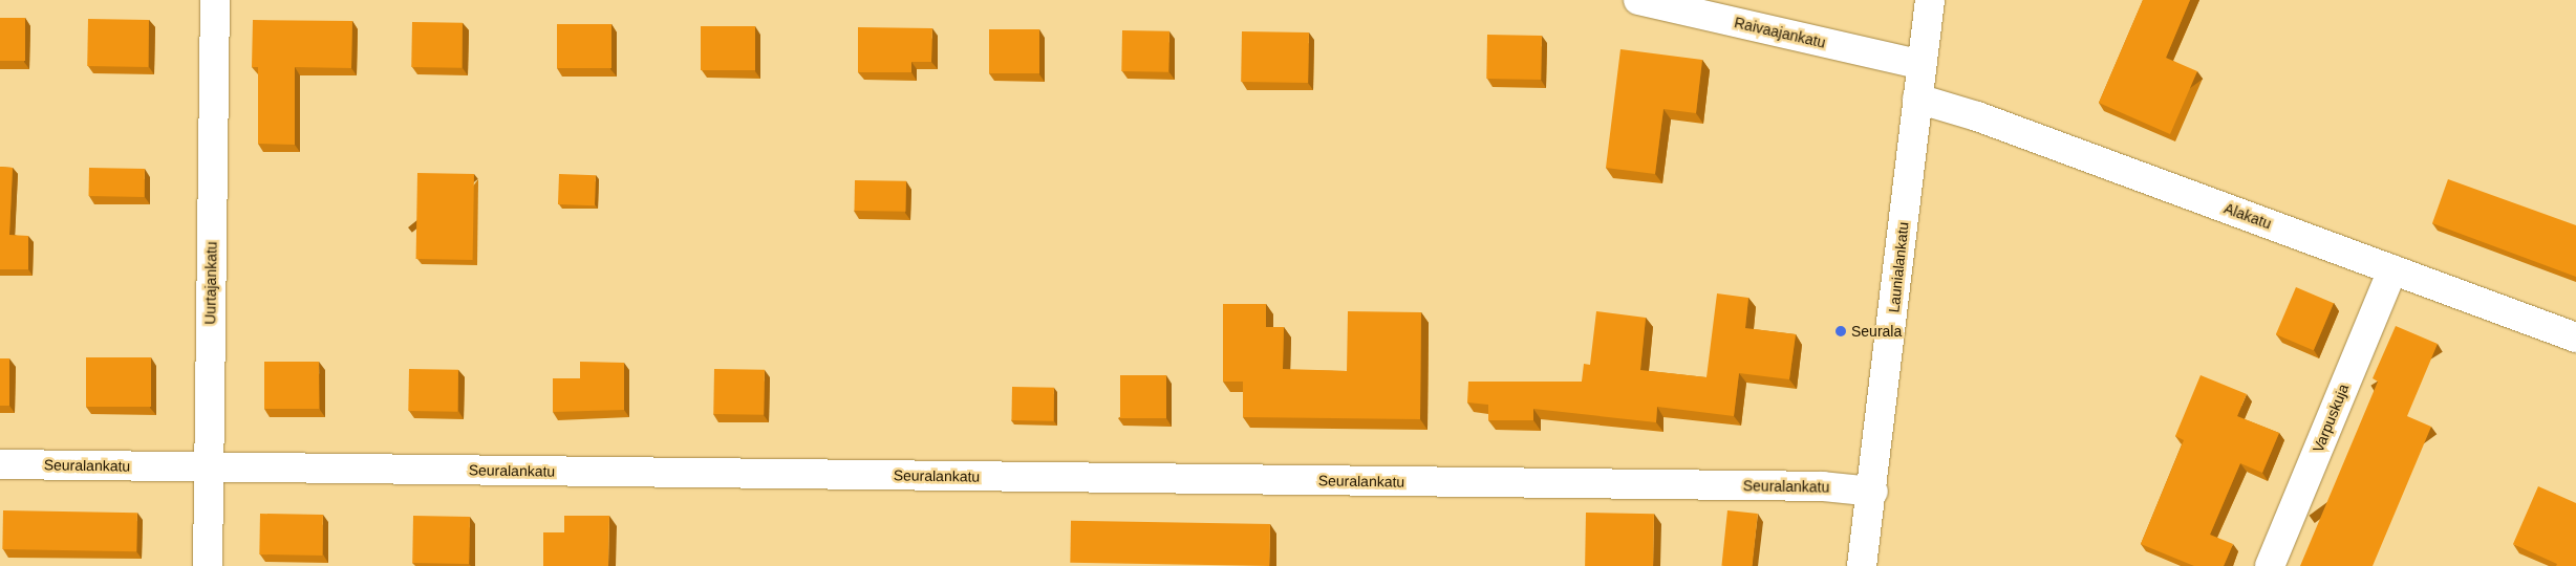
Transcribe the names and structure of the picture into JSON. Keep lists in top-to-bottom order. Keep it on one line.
{"streets":{"street":["Raivaajankatu","Alakatu","Launialankatu","Uurtajankatu","Varpuskuja","Seuralankatu"]},"crossings":[["Raivaajankatu","Launialankatu"],["Alakatu","Launialankatu"],["Alakatu","Varpuskuja"],["Launialankatu","Seuralankatu"],["Uurtajankatu","Seuralankatu"]],"places":["Seurala"]}
